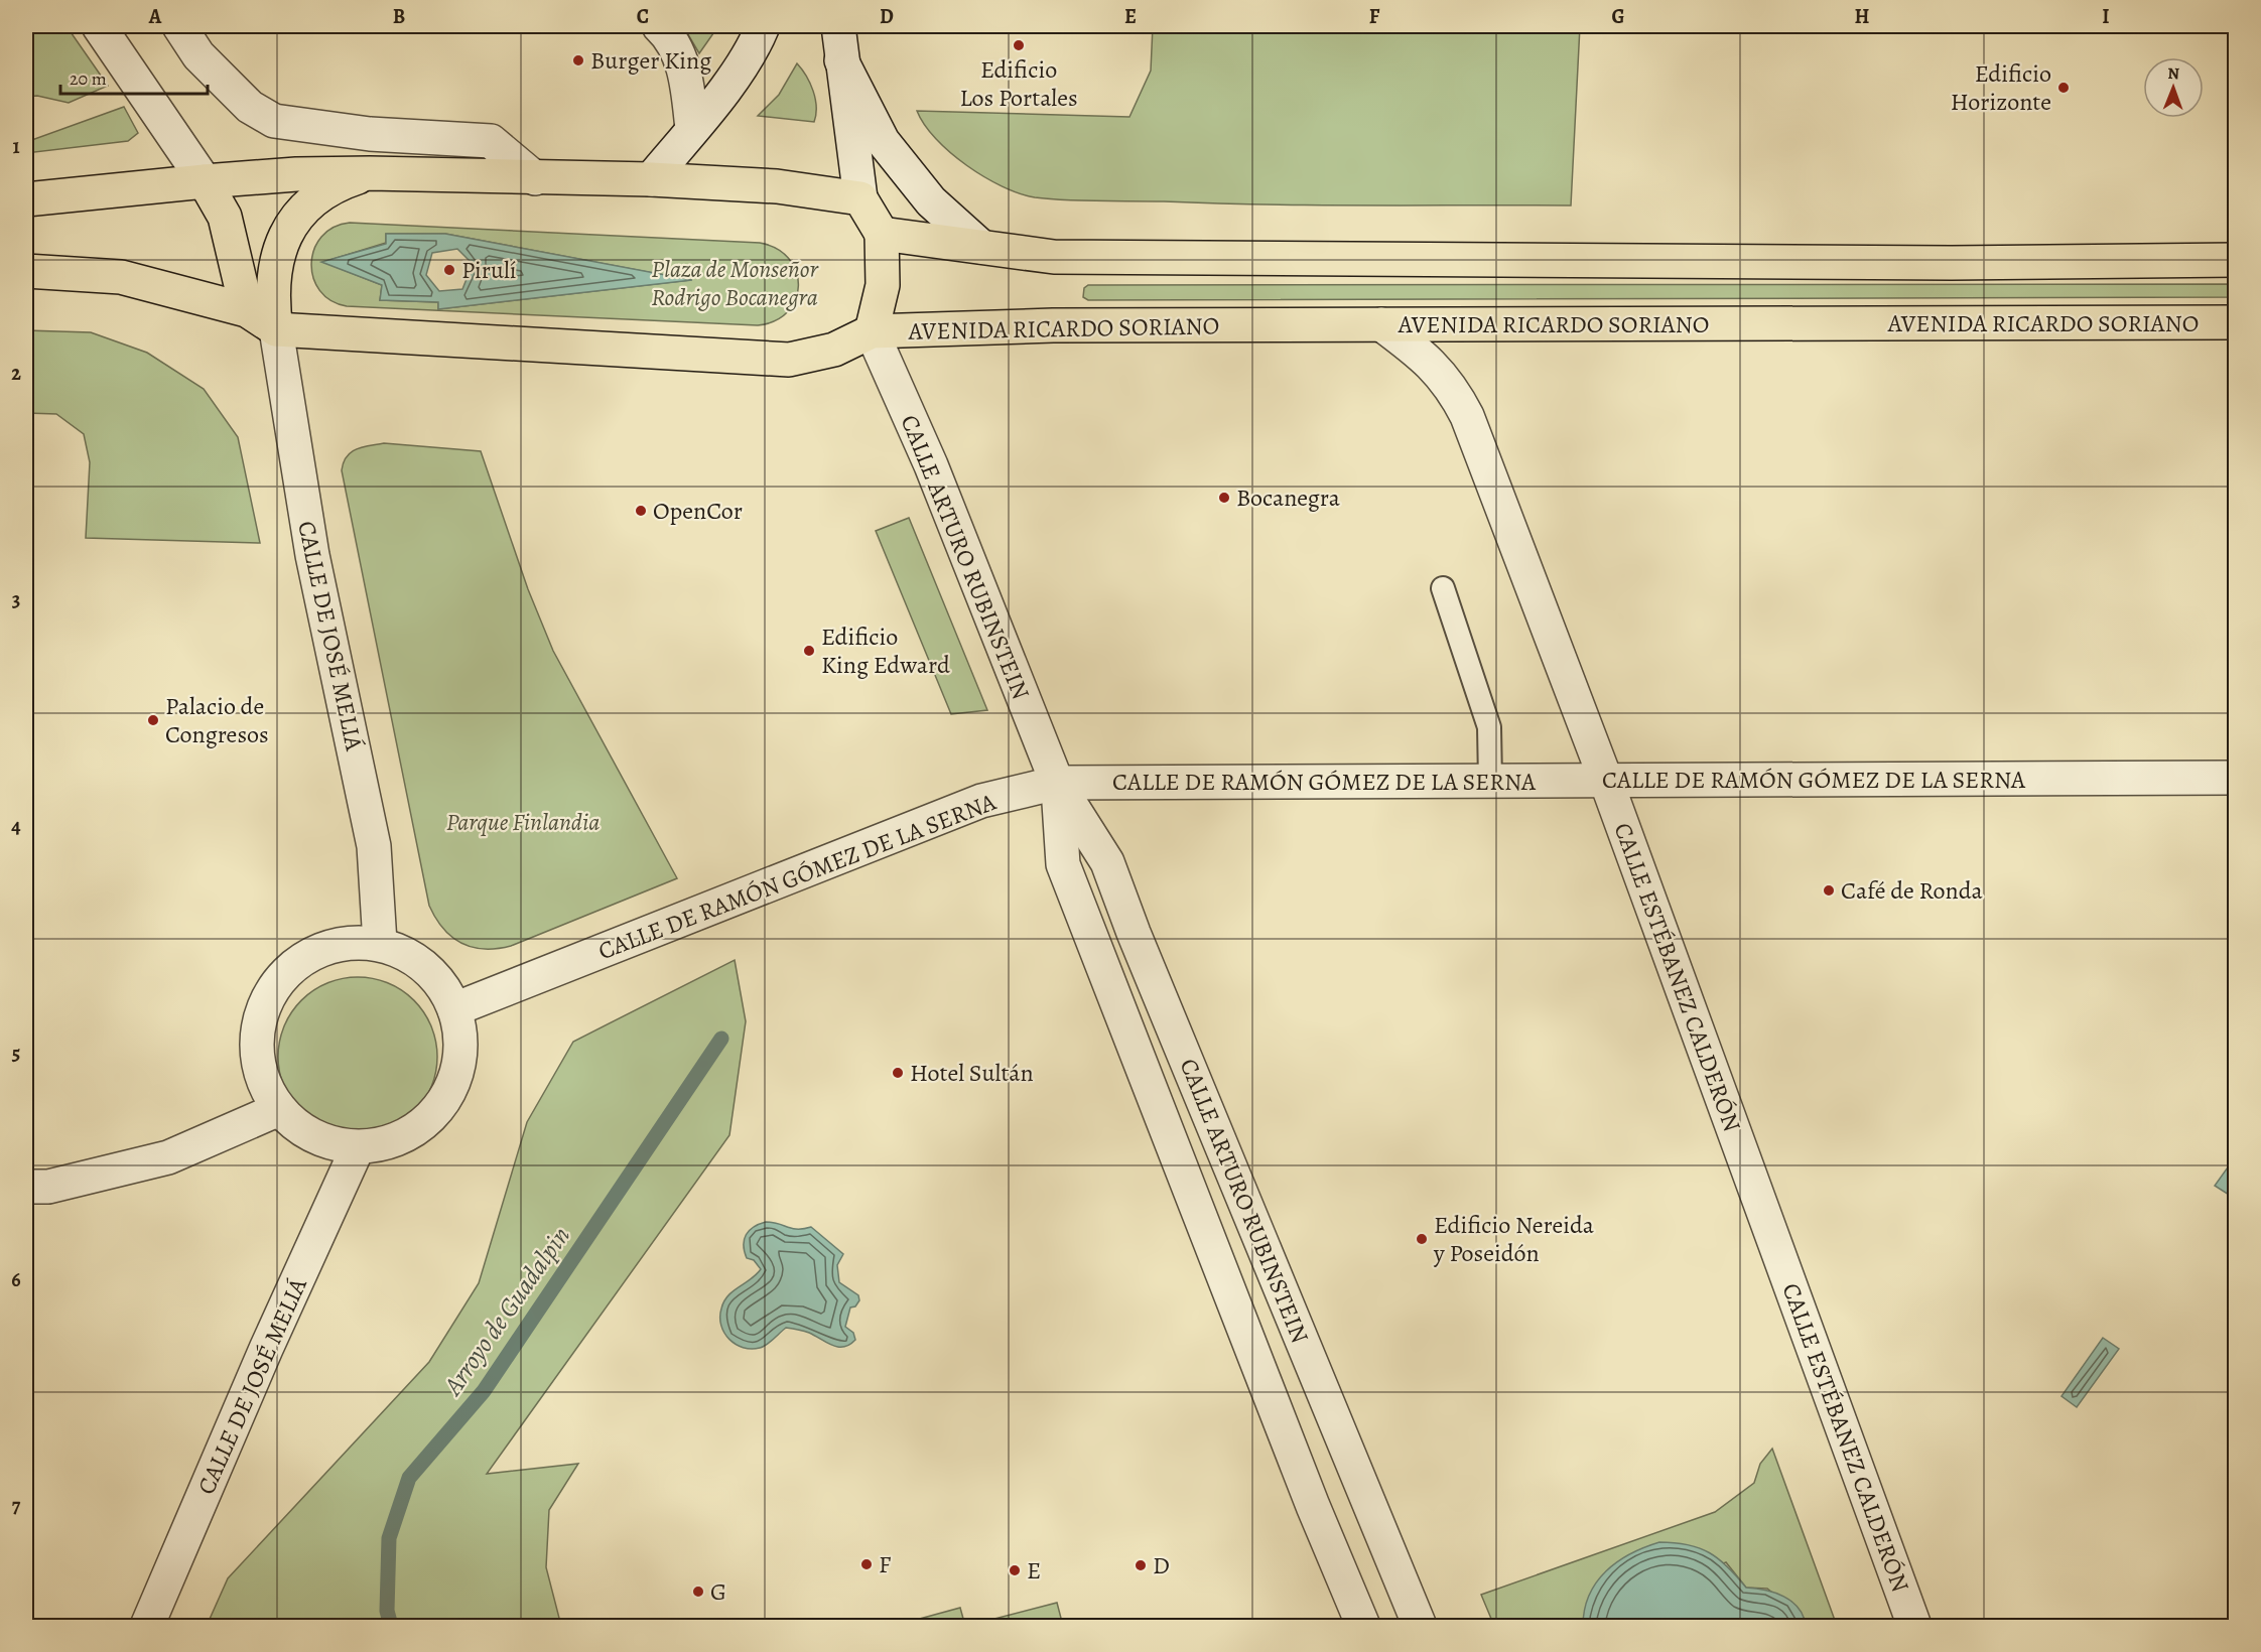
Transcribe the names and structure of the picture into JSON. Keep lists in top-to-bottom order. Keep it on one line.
{"streets":{"main road":["AVENIDA RICARDO SORIANO"],"street":["CALLE ARTURO RUBINSTEIN","CALLE DE JOSÉ MELIÁ","CALLE DE RAMÓN GÓMEZ DE LA SERNA","CALLE ESTÉBANEZ CALDERÓN"]},"crossings":[["AVENIDA RICARDO SORIANO","CALLE ARTURO RUBINSTEIN"],["AVENIDA RICARDO SORIANO","CALLE ESTÉBANEZ CALDERÓN"],["CALLE ARTURO RUBINSTEIN","CALLE DE RAMÓN GÓMEZ DE LA SERNA"],["CALLE DE JOSÉ MELIÁ","CALLE DE RAMÓN GÓMEZ DE LA SERNA"],["CALLE DE RAMÓN GÓMEZ DE LA SERNA","CALLE ESTÉBANEZ CALDERÓN"]],"water":["Arroyo de Guadalpin"],"parks":["Plaza de Monseñor Rodrigo Bocanegra","Parque Finlandia"],"places":["Edificio Los Portales","Burger King","Edificio Horizonte","Pirulí","Bocanegra","OpenCor","Edificio King Edward","Palacio de Congresos","Café de Ronda","Hotel Sultán","Edificio Nereida y Poseidón","F","D","E","G"],"scale_bar":"20 m","north":"top","grid":{"columns":["A","B","C","D","E","F","G","H","I"],"rows":["1","2","3","4","5","6","7"]}}
